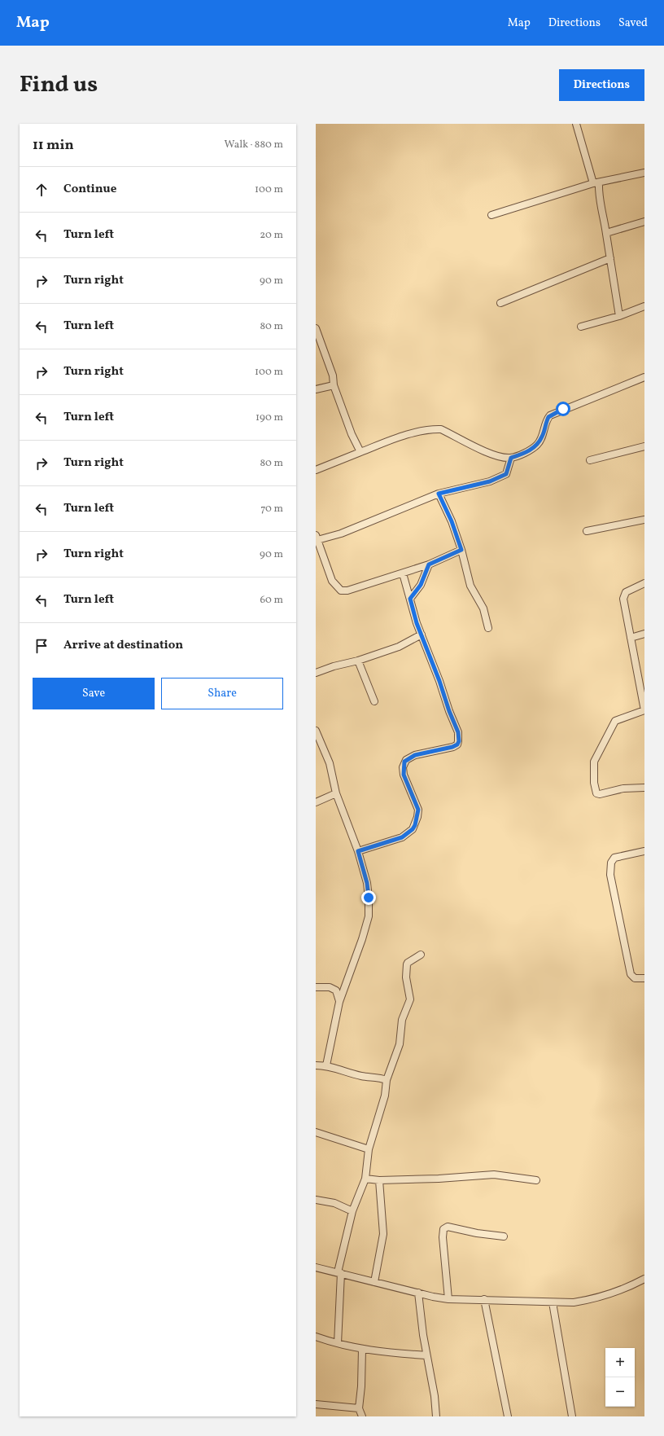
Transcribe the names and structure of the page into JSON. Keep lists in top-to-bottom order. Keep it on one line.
{"page":{"header":"Map","nav":["Map","Directions","Saved"],"title":"Find us","buttons":["Directions",["Save","Share"]],"heading":["11 min","Walk · 880 m"],"list":[["Continue","100 m"],["Turn left","20 m"],["Turn right","90 m"],["Turn left","80 m"],["Turn right","100 m"],["Turn left","190 m"],["Turn right","80 m"],["Turn left","70 m"],["Turn right","90 m"],["Turn left","60 m"],"Arrive at destination"],"map_buttons":["+","−"]}}
